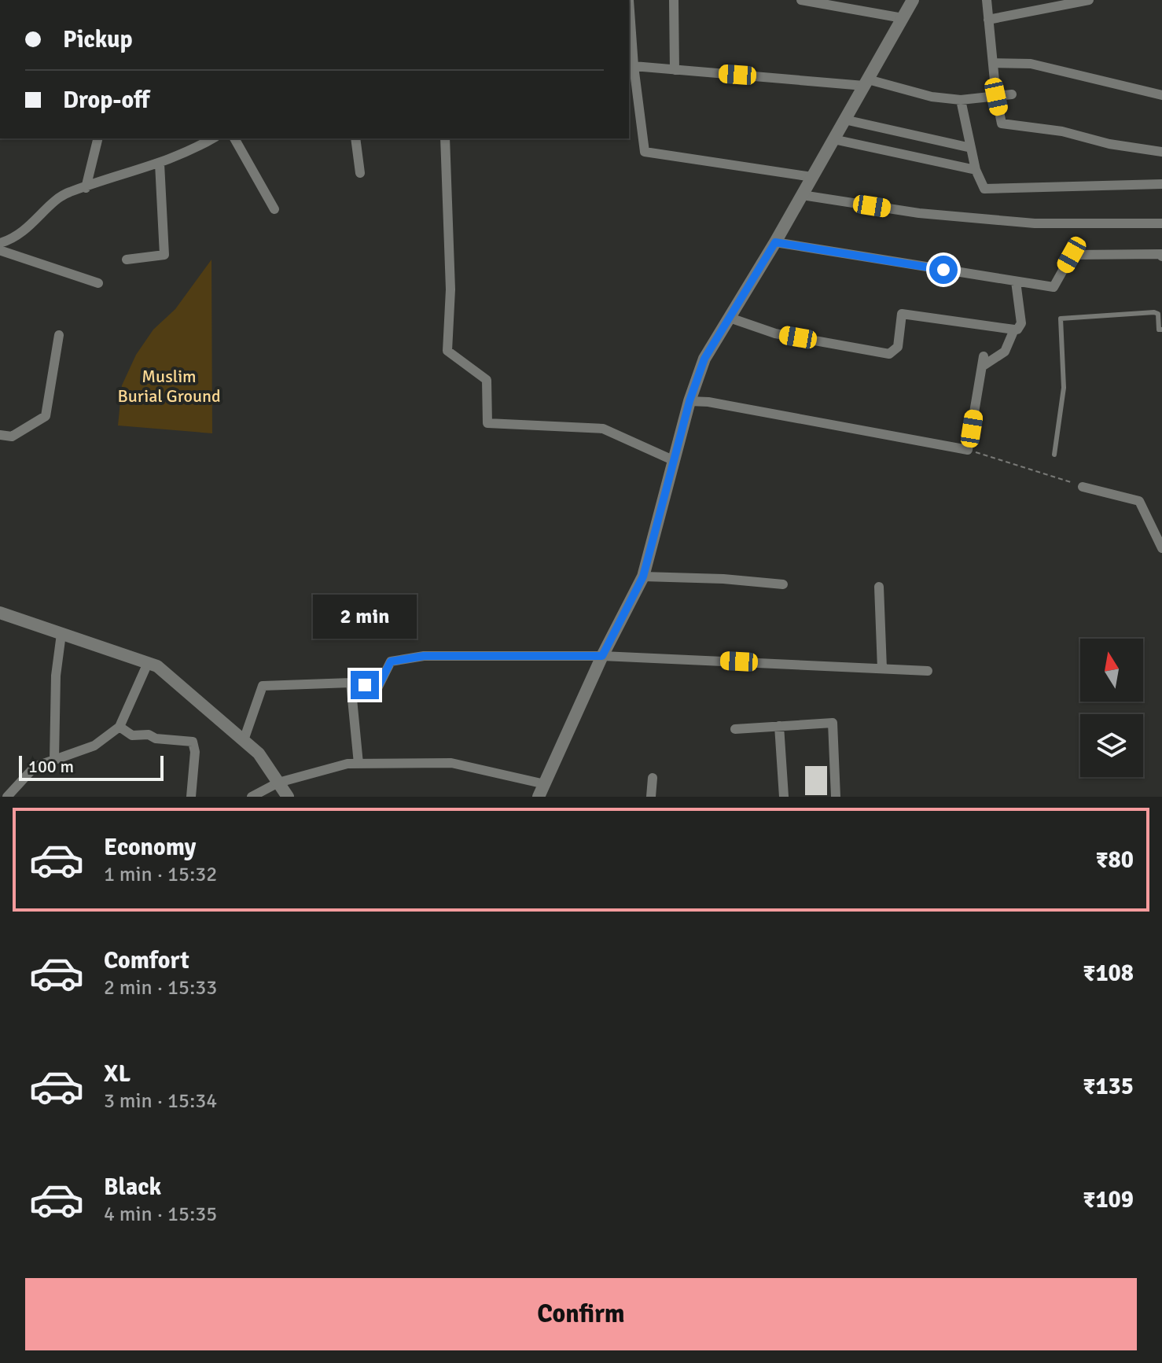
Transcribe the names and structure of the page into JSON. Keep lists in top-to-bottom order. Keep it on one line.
{"parks":["Muslim Burial Ground"],"scale_bar":"100 m","north":"top","page":{"banner":["Pickup","Drop-off"],"bubble":"2 min","scale":"100 m","list":[{"name":"Economy","note":"1 min · 15:32","value":"₹80"},{"name":"Comfort","note":"2 min · 15:33","value":"₹108"},{"name":"XL","note":"3 min · 15:34","value":"₹135"},{"name":"Black","note":"4 min · 15:35","value":"₹109"}],"buttons":"Confirm"}}
